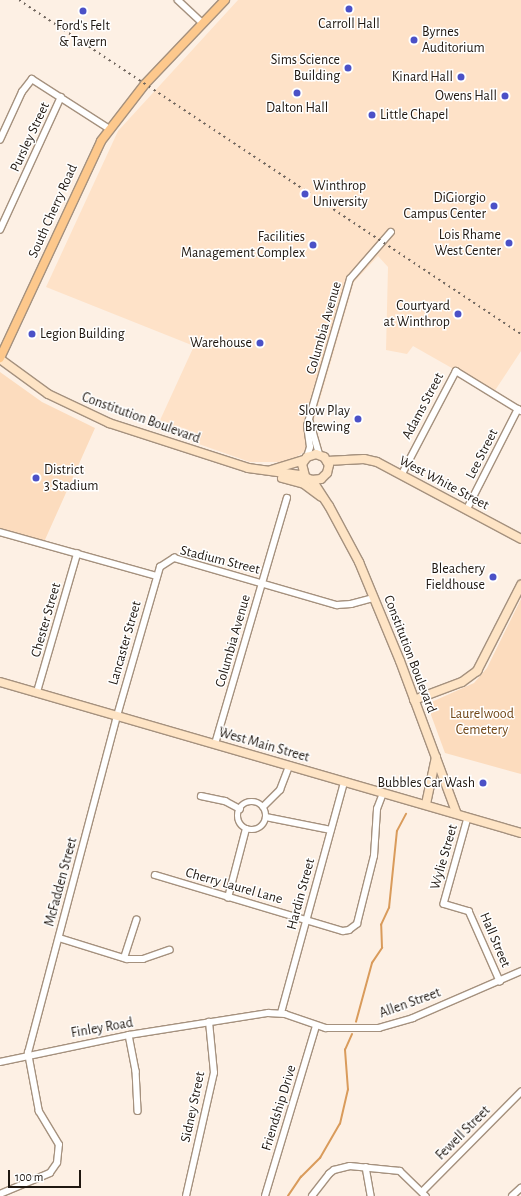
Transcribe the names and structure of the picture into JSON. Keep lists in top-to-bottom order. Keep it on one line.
{"streets":{"main road":["South Cherry Road"],"street":["Pursley Street","Columbia Avenue","Adams Street","Constitution Boulevard","Lee Street","West White Street","Stadium Street","Chester Street","Lancaster Street","West Main Street","Wylie Street","McFadden Street","Cherry Laurel Lane","Hardin Street","Hall Street","Allen Street","Finley Road","Sidney Street","Friendship Drive","Fewell Street"]},"crossings":[["South Cherry Road","Constitution Boulevard"],["Columbia Avenue","Constitution Boulevard"],["Columbia Avenue","Stadium Street"],["Columbia Avenue","West Main Street"],["Adams Street","Lee Street"],["Adams Street","West White Street"],["Constitution Boulevard","West White Street"],["Constitution Boulevard","Stadium Street"],["Constitution Boulevard","West Main Street"],["Lee Street","West White Street"],["Stadium Street","Lancaster Street"],["Chester Street","West Main Street"],["Lancaster Street","West Main Street"],["Lancaster Street","McFadden Street"],["West Main Street","Wylie Street"],["West Main Street","McFadden Street"],["West Main Street","Cherry Laurel Lane"],["West Main Street","Hardin Street"],["Wylie Street","Hall Street"],["McFadden Street","Finley Road"],["Cherry Laurel Lane","Hardin Street"],["Hardin Street","Allen Street"],["Hall Street","Allen Street"],["Allen Street","Finley Road"],["Allen Street","Sidney Street"],["Allen Street","Friendship Drive"],["Finley Road","Sidney Street"]],"parks":["Laurelwood Cemetery"],"places":["Carroll Hall","Ford's Felt & Tavern","Byrnes Auditorium","Sims Science Building","Kinard Hall","Dalton Hall","Owens Hall","Little Chapel","Winthrop University","DiGiorgio Campus Center","Lois Rhame West Center","Facilities Management Complex","Courtyard at Winthrop","Legion Building","Warehouse","Slow Play Brewing","District 3 Stadium","Bleachery Fieldhouse","Bubbles Car Wash"],"scale_bar":"100 m"}
